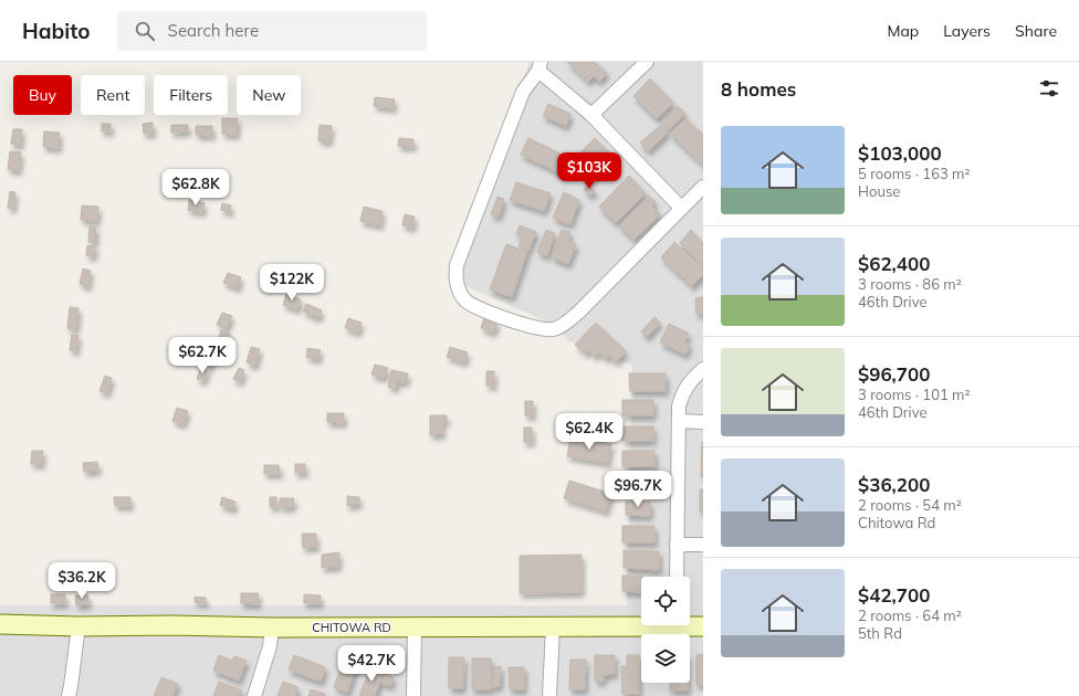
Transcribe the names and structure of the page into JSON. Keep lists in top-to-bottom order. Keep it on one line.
{"streets":{"street":["CHITOWA RD"]},"page":{"header":"Habito","search":"Search here","nav":["Map","Layers","Share"],"heading":"8 homes","chip":["Buy","Rent","Filters","New"],"list":[{"name":"$103,000","note":"5 rooms · 163 m² · House"},{"name":"$62,400","note":"3 rooms · 86 m² · 46th Drive"},{"name":"$96,700","note":"3 rooms · 101 m² · 46th Drive"},{"name":"$36,200","note":"2 rooms · 54 m² · Chitowa Rd"},{"name":"$42,700","note":"2 rooms · 64 m² · 5th Rd"}],"price":["$103K","$62.8K","$122K","$62.7K","$62.4K","$96.7K","$36.2K","$42.7K"]}}
